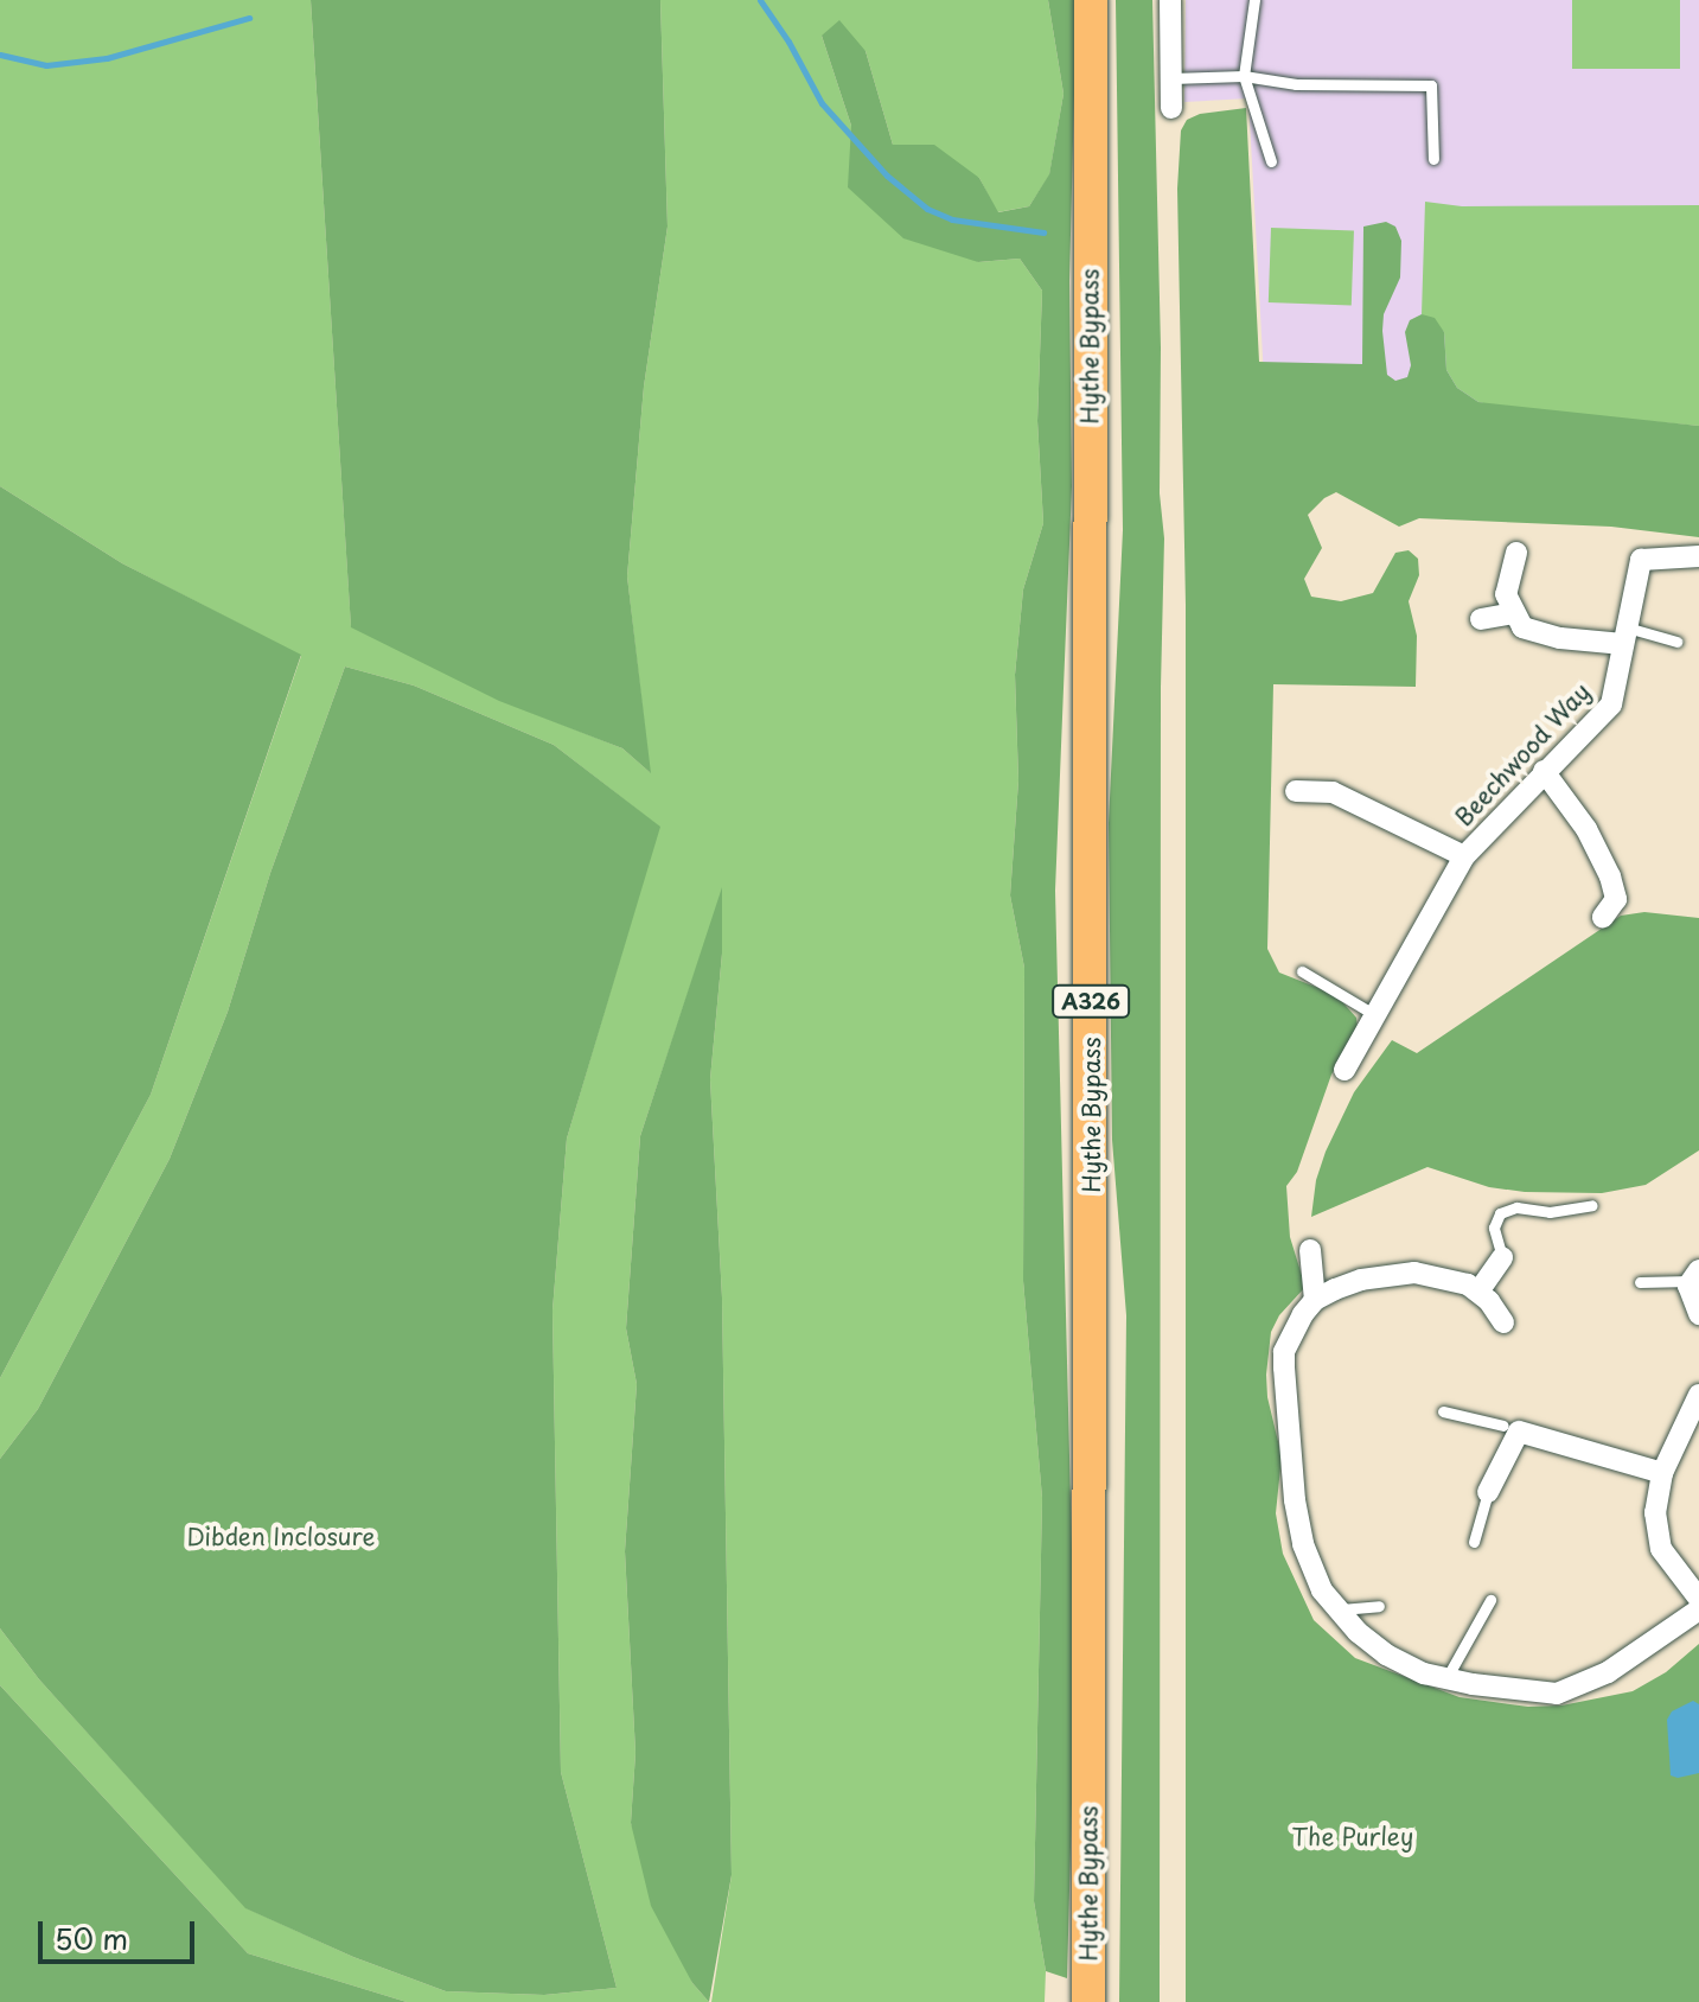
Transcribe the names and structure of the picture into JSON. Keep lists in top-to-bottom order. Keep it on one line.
{"streets":{"main road":["Hythe Bypass","A326"],"street":["Beechwood Way"]},"parks":["Dibden Inclosure","The Purley"],"scale_bar":"50 m"}
